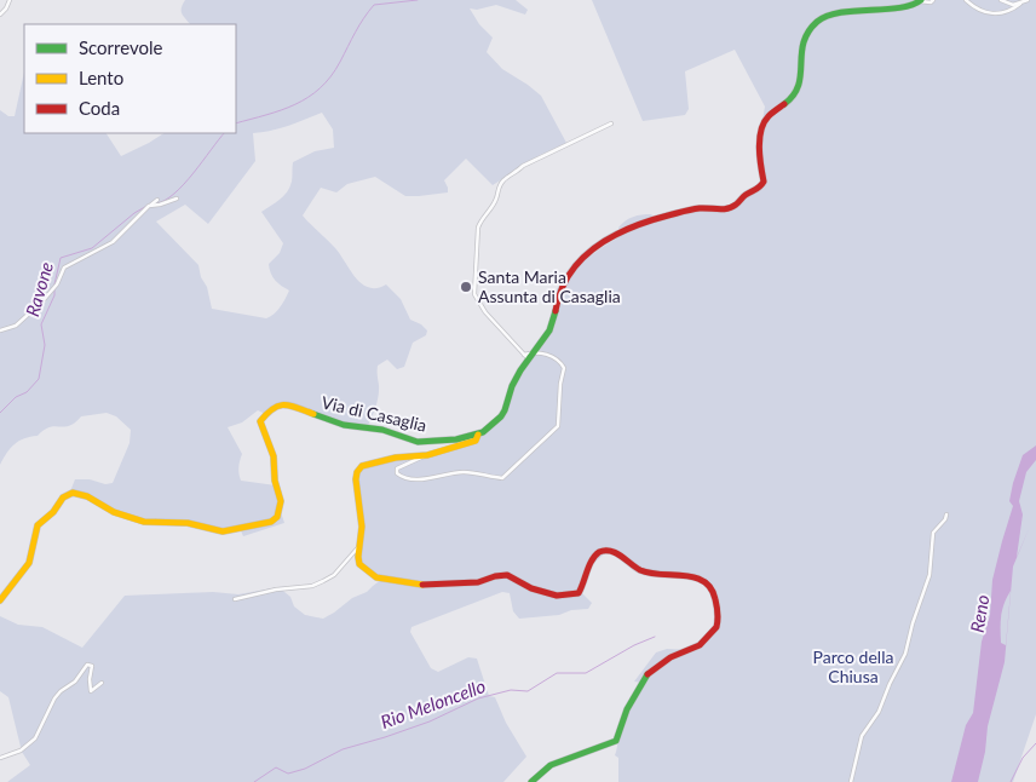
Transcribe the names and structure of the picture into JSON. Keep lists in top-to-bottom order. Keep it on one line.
{"streets":{"street":["Via di Casaglia"]},"water":["Ravone","Reno","Rio Meloncello"],"parks":["Parco della Chiusa"],"places":["Santa Maria Assunta di Casaglia"],"legend":["Scorrevole","Lento","Coda"]}
